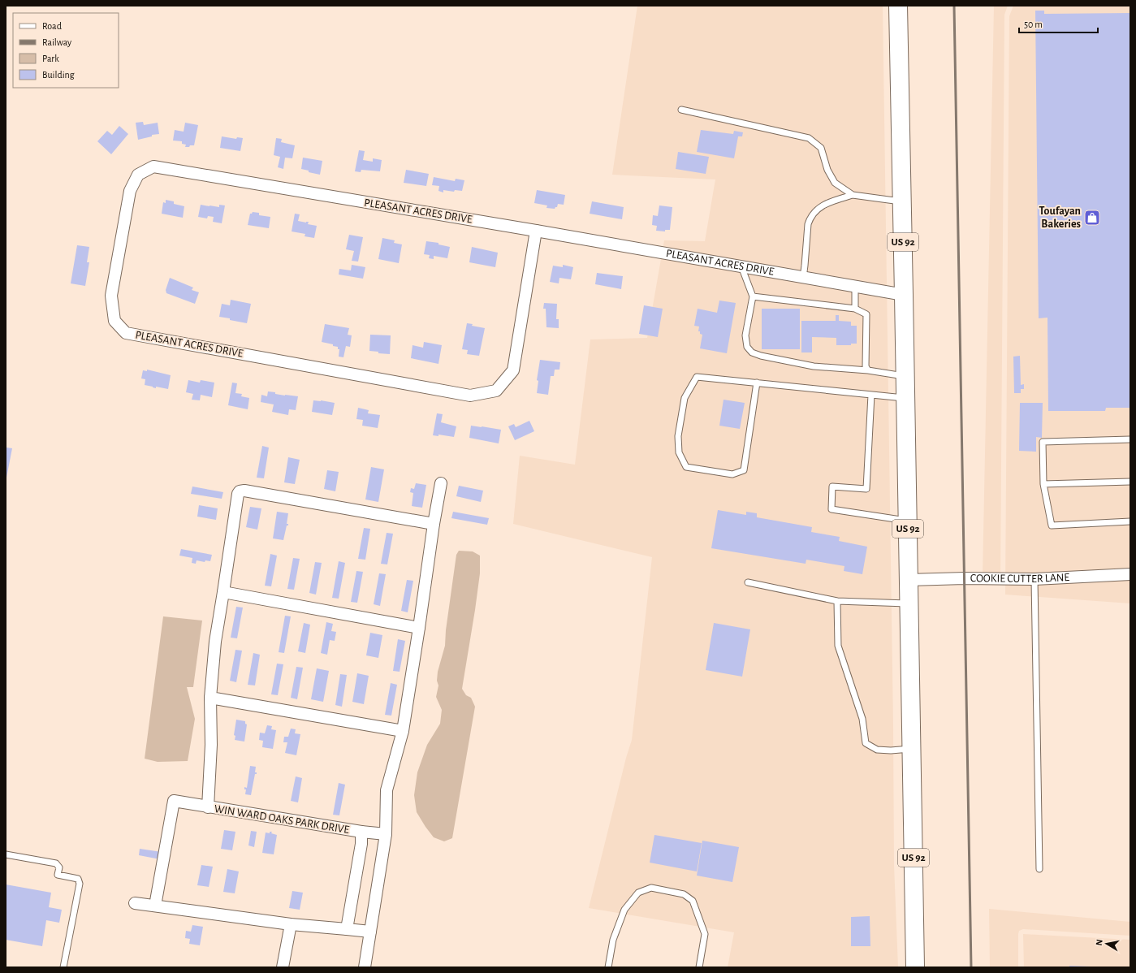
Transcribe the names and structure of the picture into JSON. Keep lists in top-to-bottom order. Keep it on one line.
{"streets":{"main road":["US 92"],"street":["PLEASANT ACRES DRIVE","COOKIE CUTTER LANE","WIN WARD OAKS PARK DRIVE"]},"crossings":[["PLEASANT ACRES DRIVE","US 92"],["US 92","COOKIE CUTTER LANE"]],"places":{"shop":["Toufayan Bakeries"]},"legend":["Road","Railway","Park","Building"],"scale_bar":"50 m","north":"left"}
